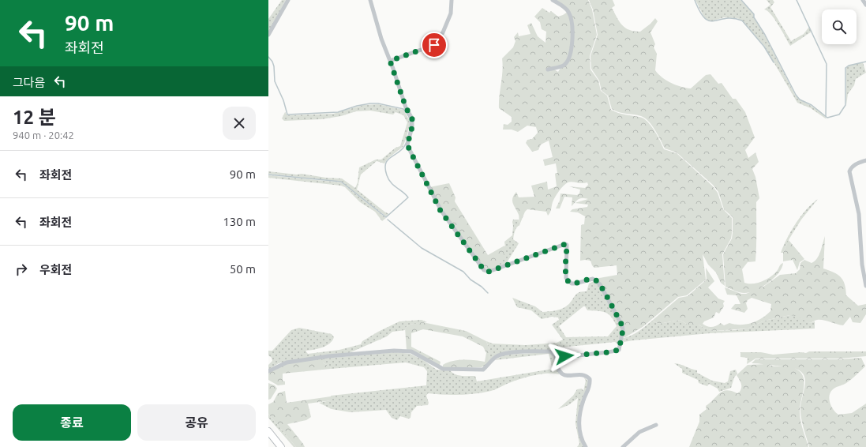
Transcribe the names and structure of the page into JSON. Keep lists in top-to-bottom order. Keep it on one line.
{"page":{"turn":["90 m","좌회전"],"then":"그다음","heading":["12 분","940 m · 20:42"],"list":[{"name":"좌회전","value":"90 m"},{"name":"좌회전","value":"130 m"},{"name":"우회전","value":"50 m"}],"buttons":["종료","공유"]}}
